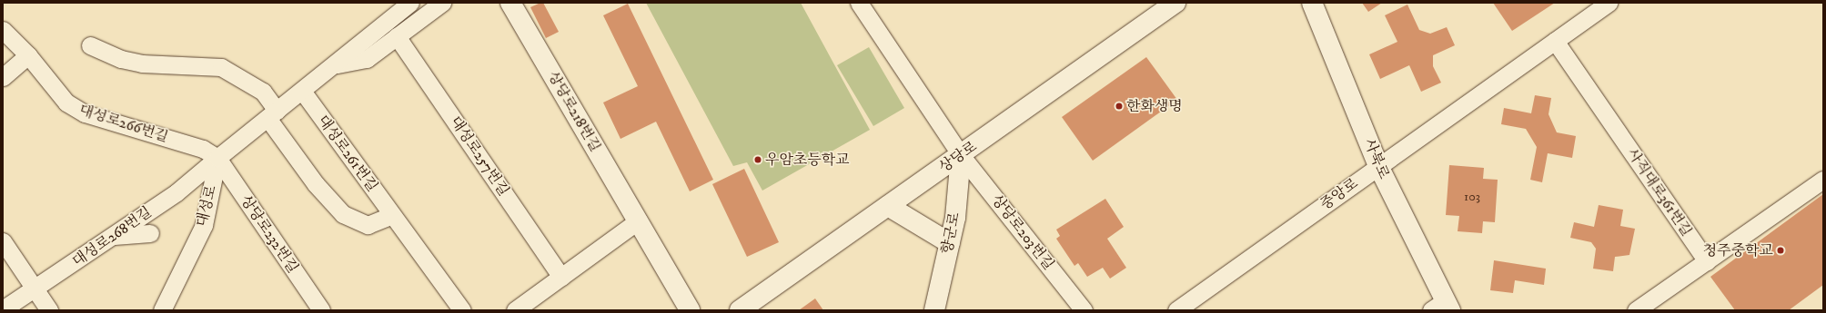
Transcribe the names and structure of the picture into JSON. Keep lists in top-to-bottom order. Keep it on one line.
{"streets":{"street":["상당로218번길","대성로266번길","대성로261번길","대성로257번길","상당로","사북로","사직대로361번길","중앙로","대성로","상당로203번길","향군로","상당로232번길","대성로268번길"]},"crossings":[["대성로266번길","대성로"],["대성로266번길","상당로232번길"],["대성로266번길","대성로268번길"],["상당로","상당로203번길"],["상당로","향군로"],["사북로","중앙로"],["사직대로361번길","중앙로"],["대성로","상당로232번길"],["대성로","대성로268번길"],["상당로203번길","향군로"],["상당로232번길","대성로268번길"]],"places":["한화생명","우암초등학교","청주중학교"],"house_numbers":["103"]}
